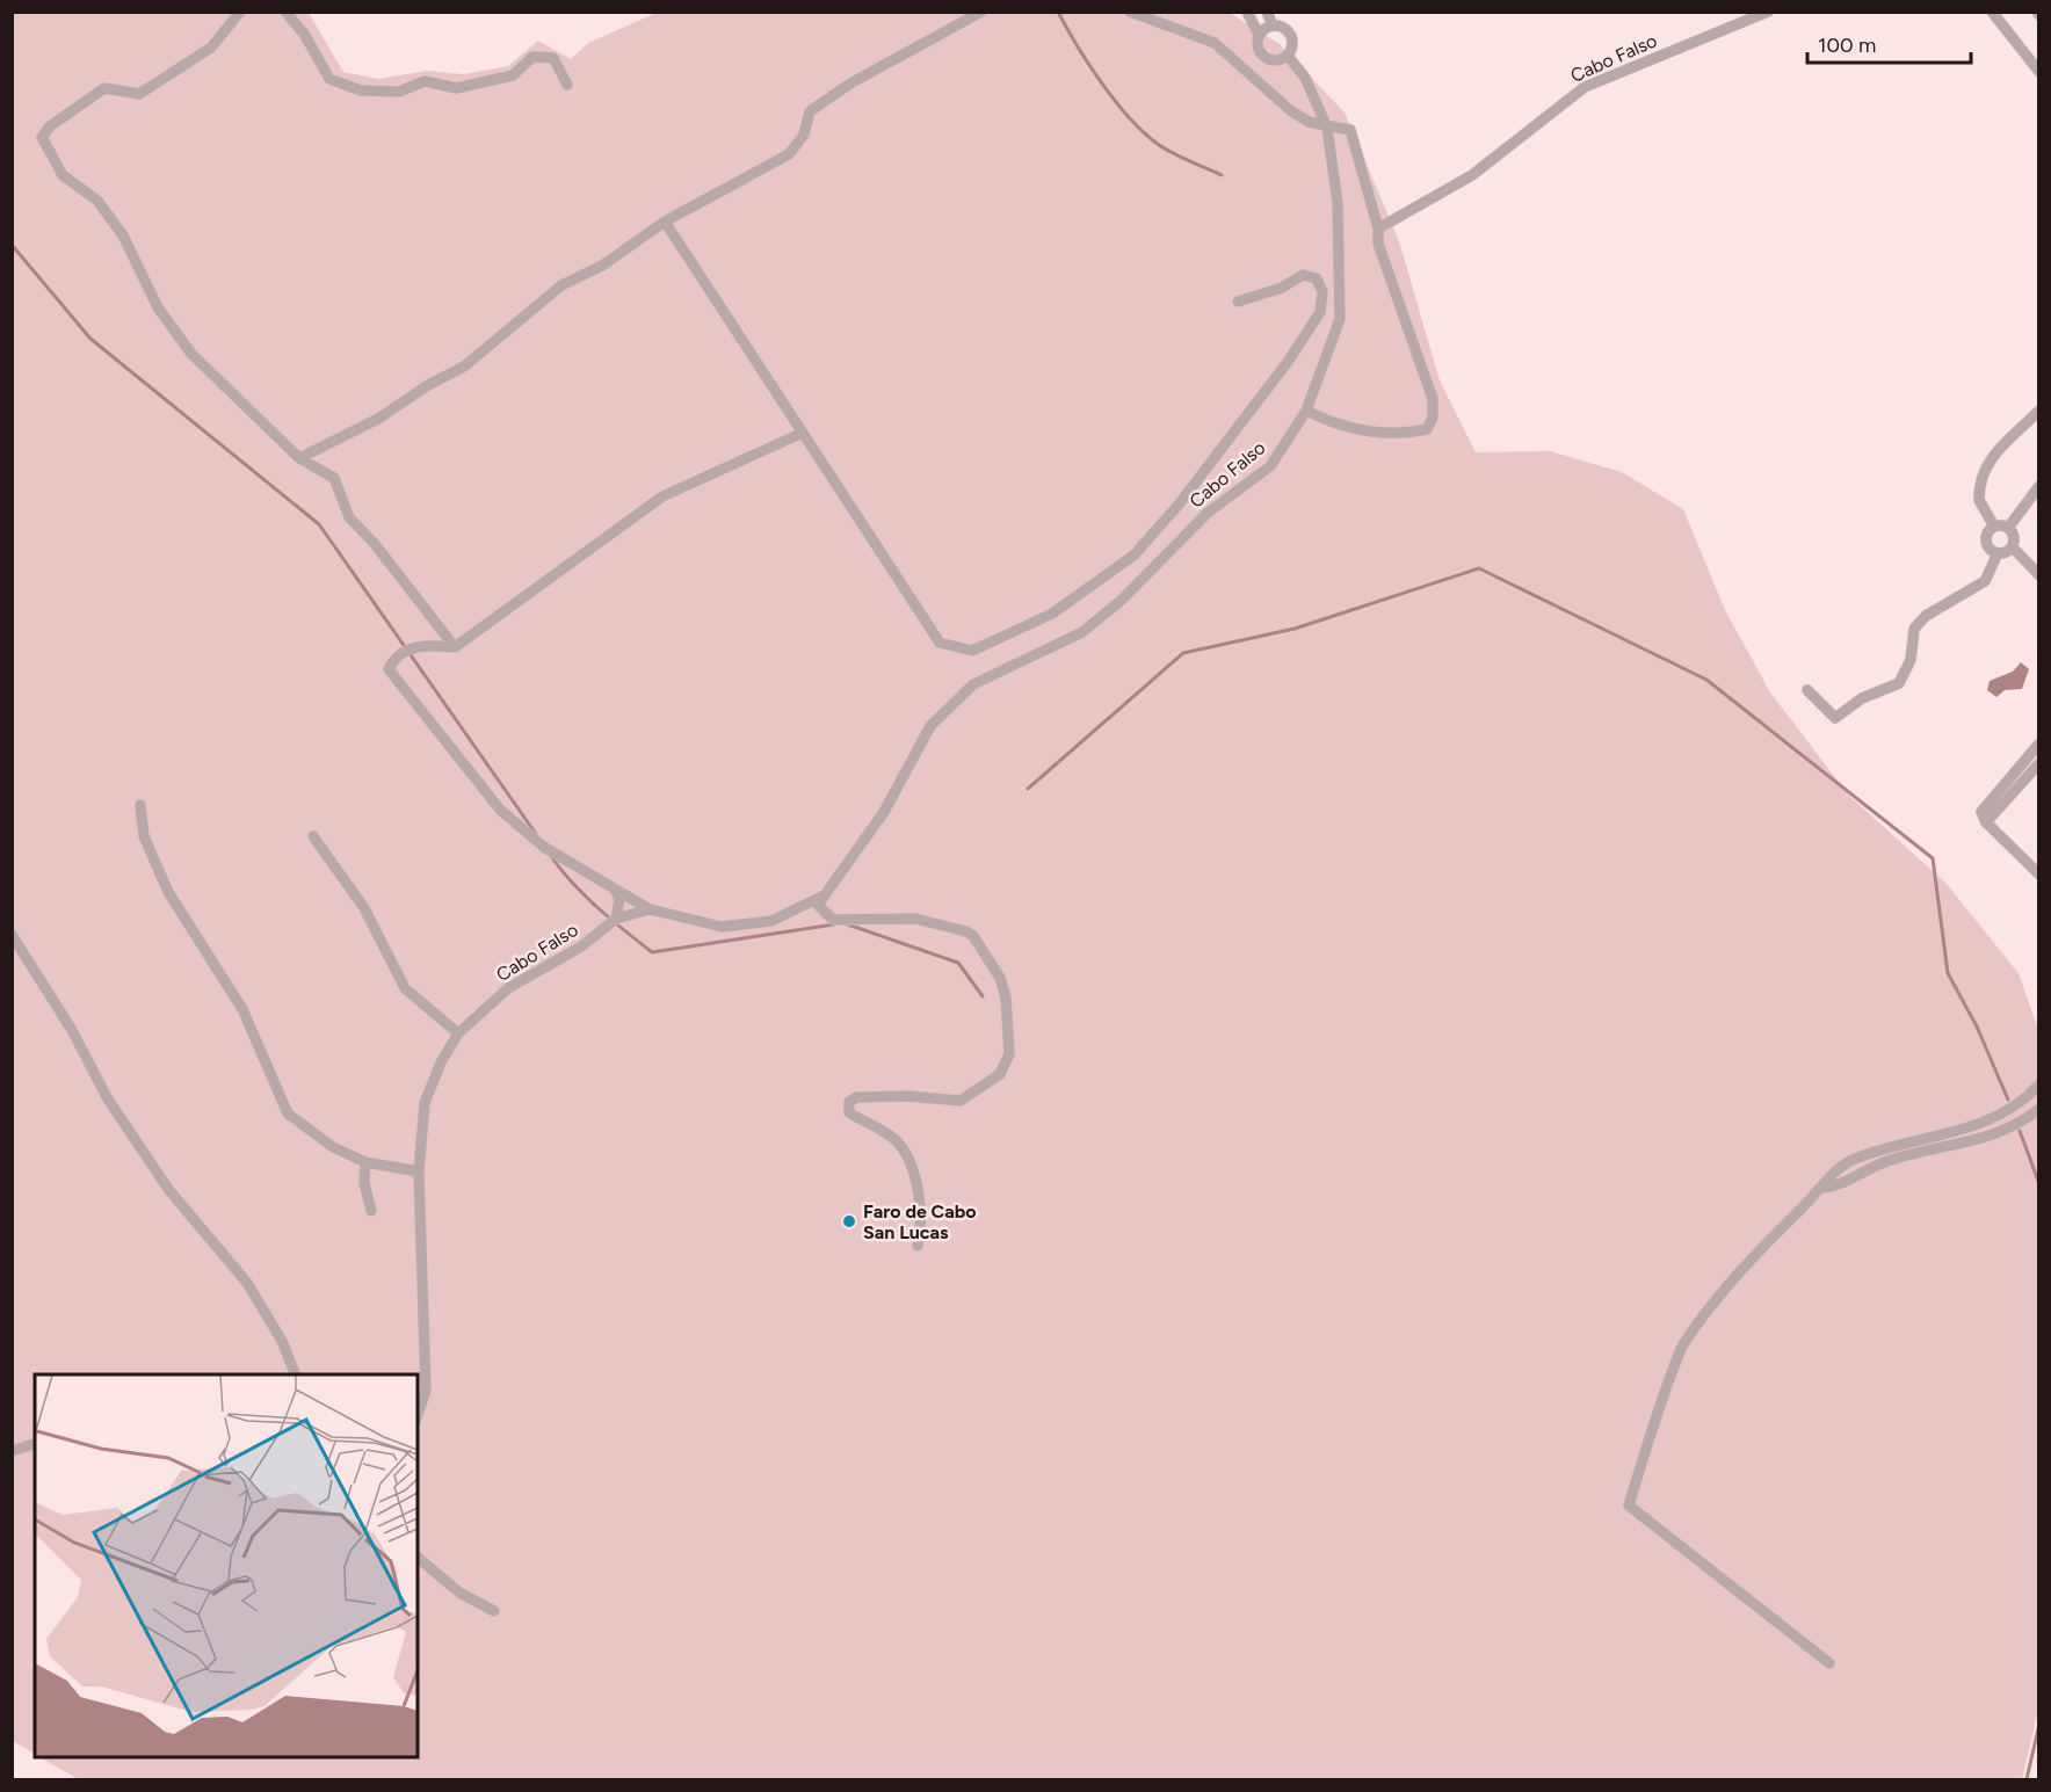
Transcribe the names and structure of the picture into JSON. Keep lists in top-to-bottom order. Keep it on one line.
{"streets":{"street":["Cabo Falso"]},"places":["Faro de Cabo San Lucas"],"scale_bar":"100 m"}
